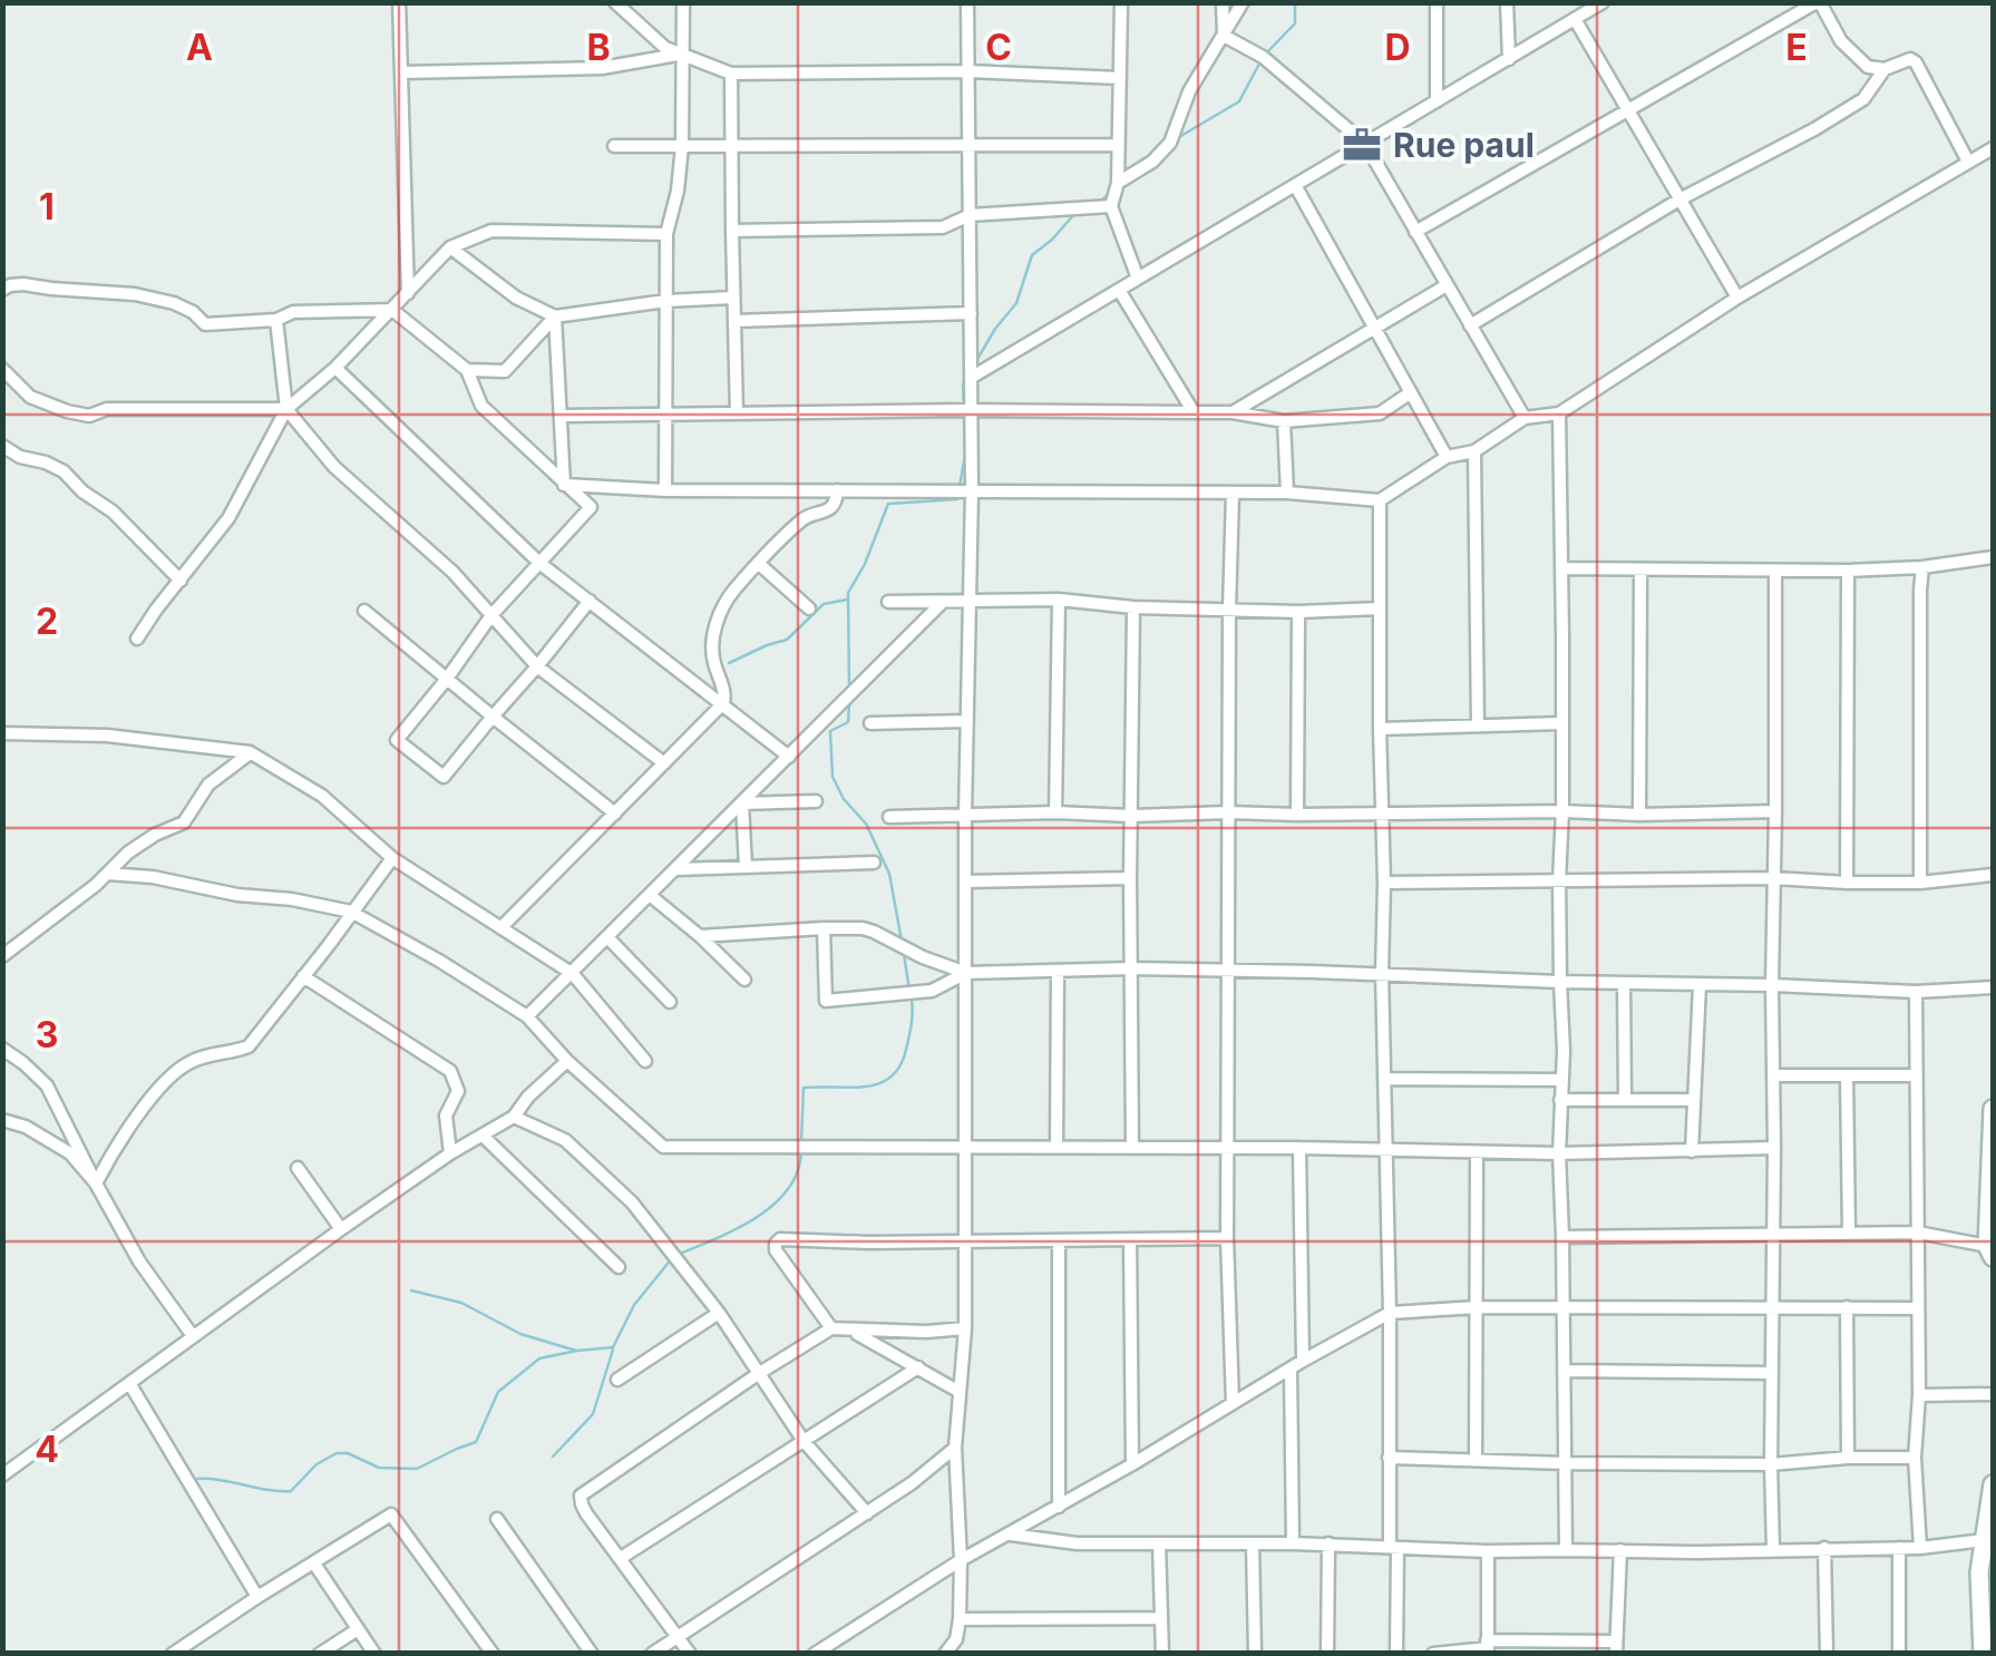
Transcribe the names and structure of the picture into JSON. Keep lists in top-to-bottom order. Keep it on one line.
{"places":{"office":["Rue paul"]},"grid":{"columns":["A","B","C","D","E"],"rows":["1","2","3","4"]}}
